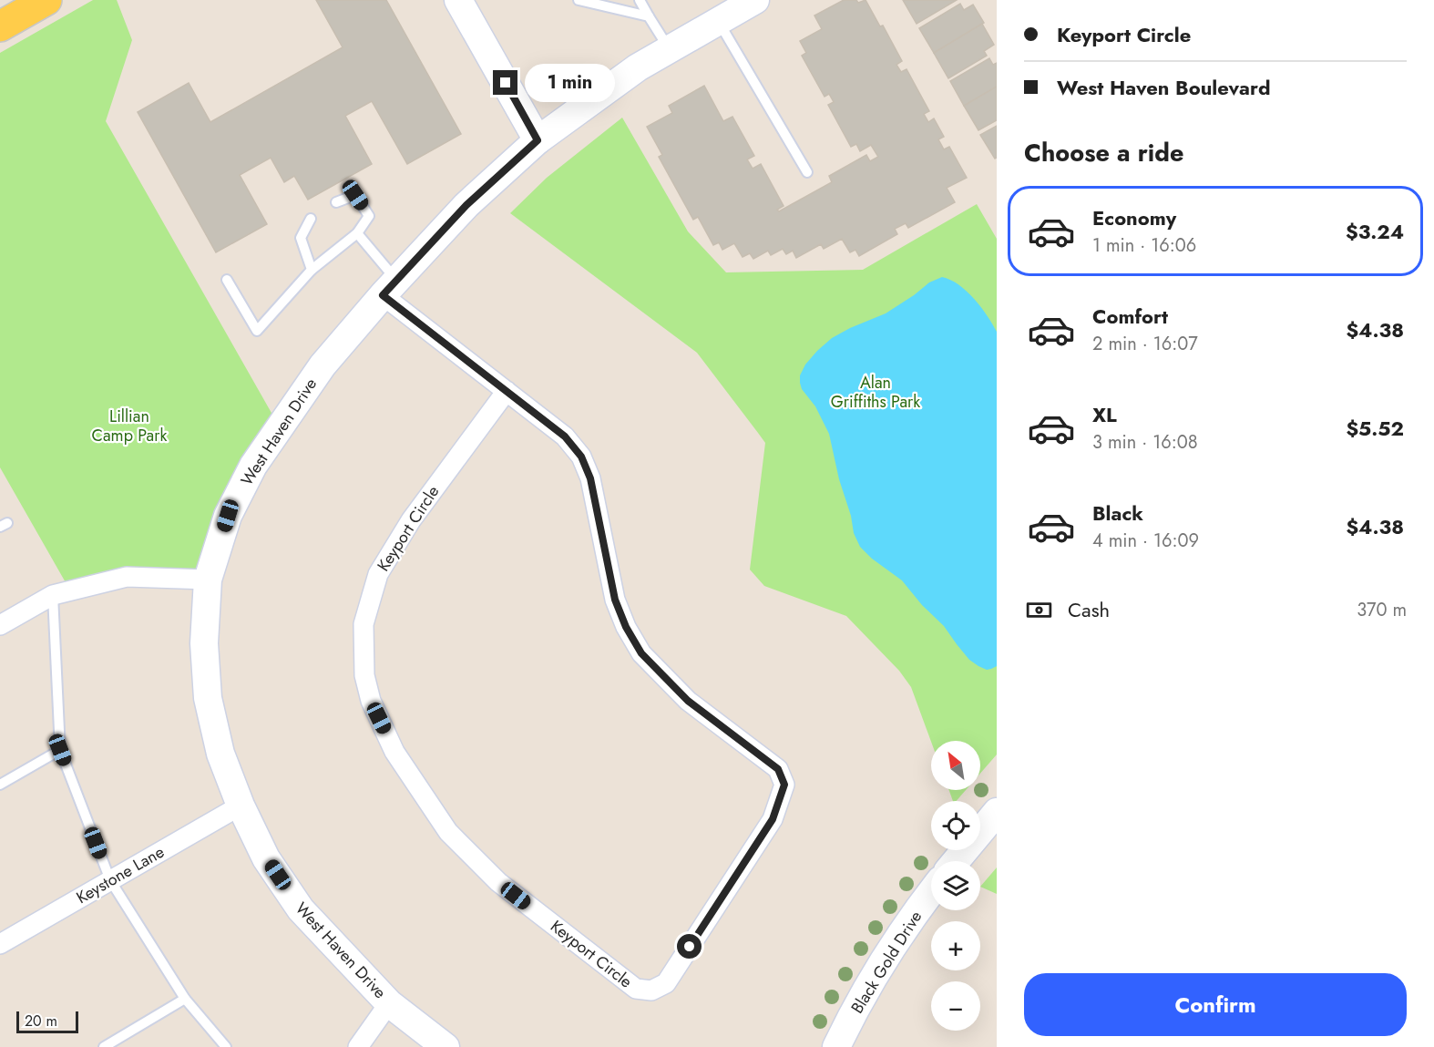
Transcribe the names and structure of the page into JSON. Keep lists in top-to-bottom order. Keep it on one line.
{"streets":{"street":["West Haven Drive","Keyport Circle","Keystone Lane","Black Gold Drive"]},"crossings":[["West Haven Drive","Keyport Circle"],["West Haven Drive","Keystone Lane"]],"parks":["Alan Griffiths Park","Lillian Camp Park"],"scale_bar":"20 m","north":"top left","page":{"banner":["Keyport Circle","West Haven Boulevard"],"bubble":"1 min","heading":"Choose a ride","list":[{"name":"Economy","note":"1 min · 16:06","value":"$3.24"},{"name":"Comfort","note":"2 min · 16:07","value":"$4.38"},{"name":"XL","note":"3 min · 16:08","value":"$5.52"},{"name":"Black","note":"4 min · 16:09","value":"$4.38"}],"pay":["Cash","370 m"],"map_buttons":["+","−"],"buttons":"Confirm","scale":"20 m"}}
